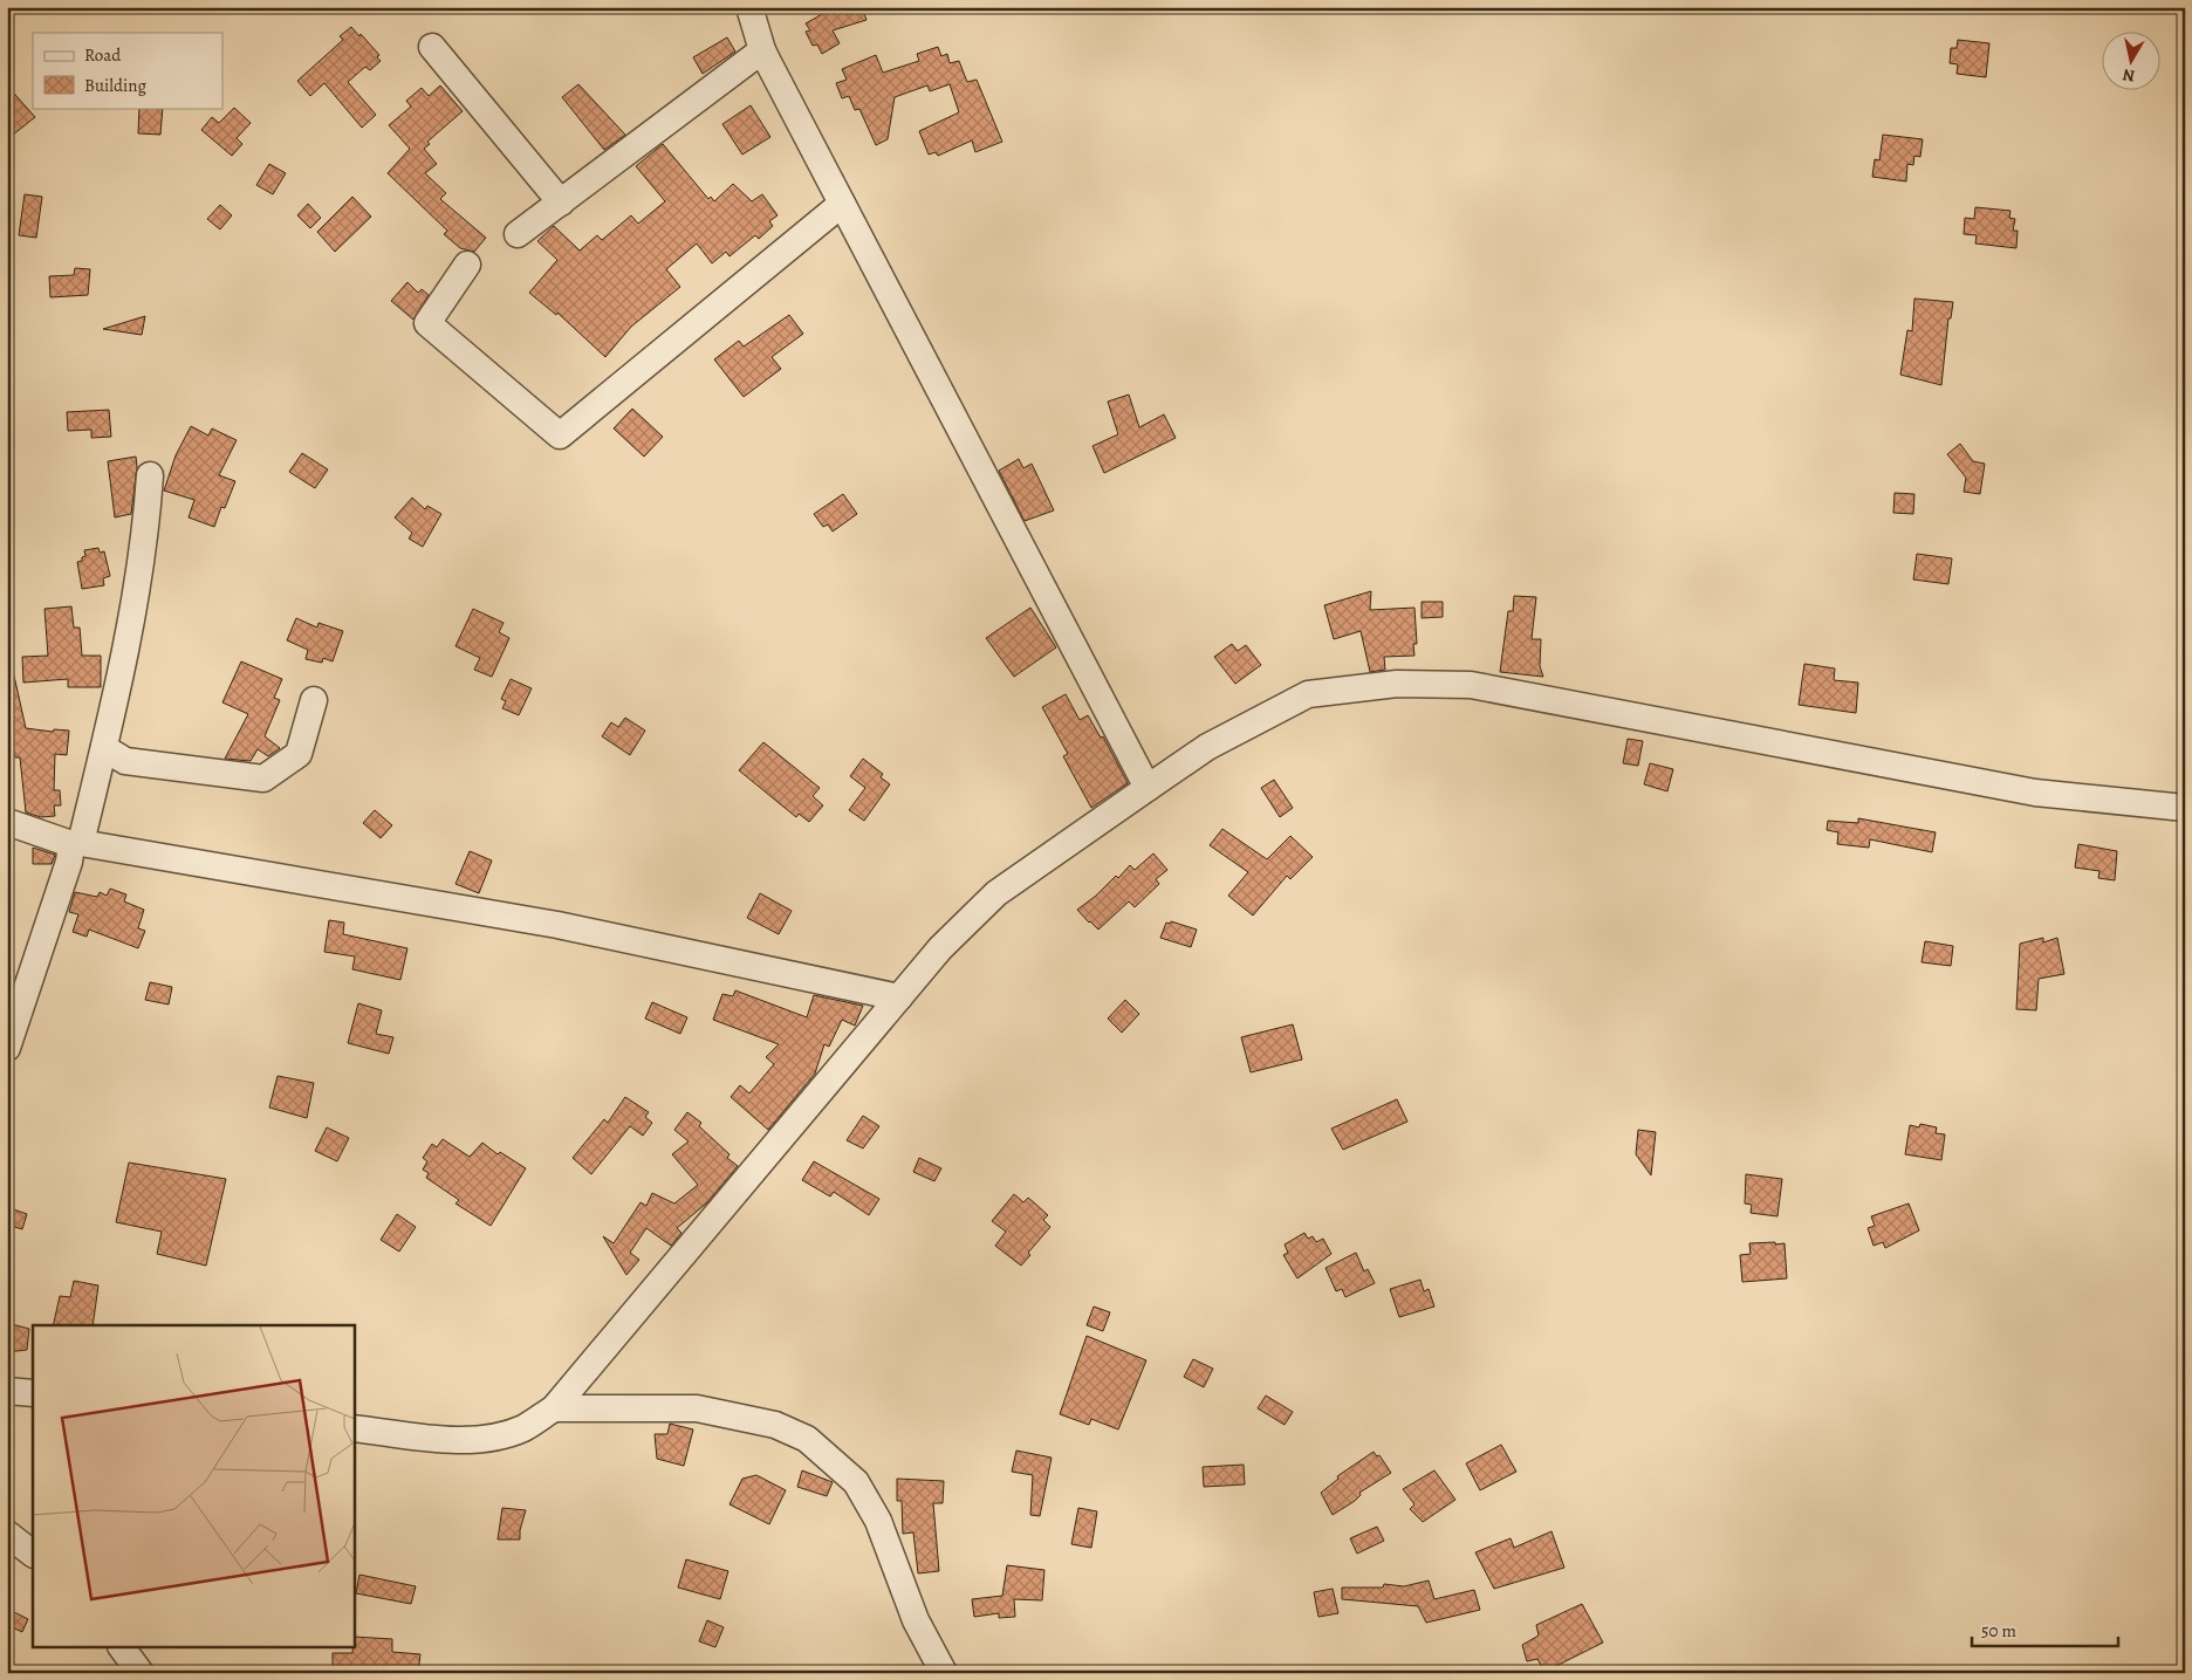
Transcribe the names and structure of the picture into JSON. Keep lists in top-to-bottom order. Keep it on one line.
{"legend":["Road","Building"],"scale_bar":"50 m","north":"bottom"}
